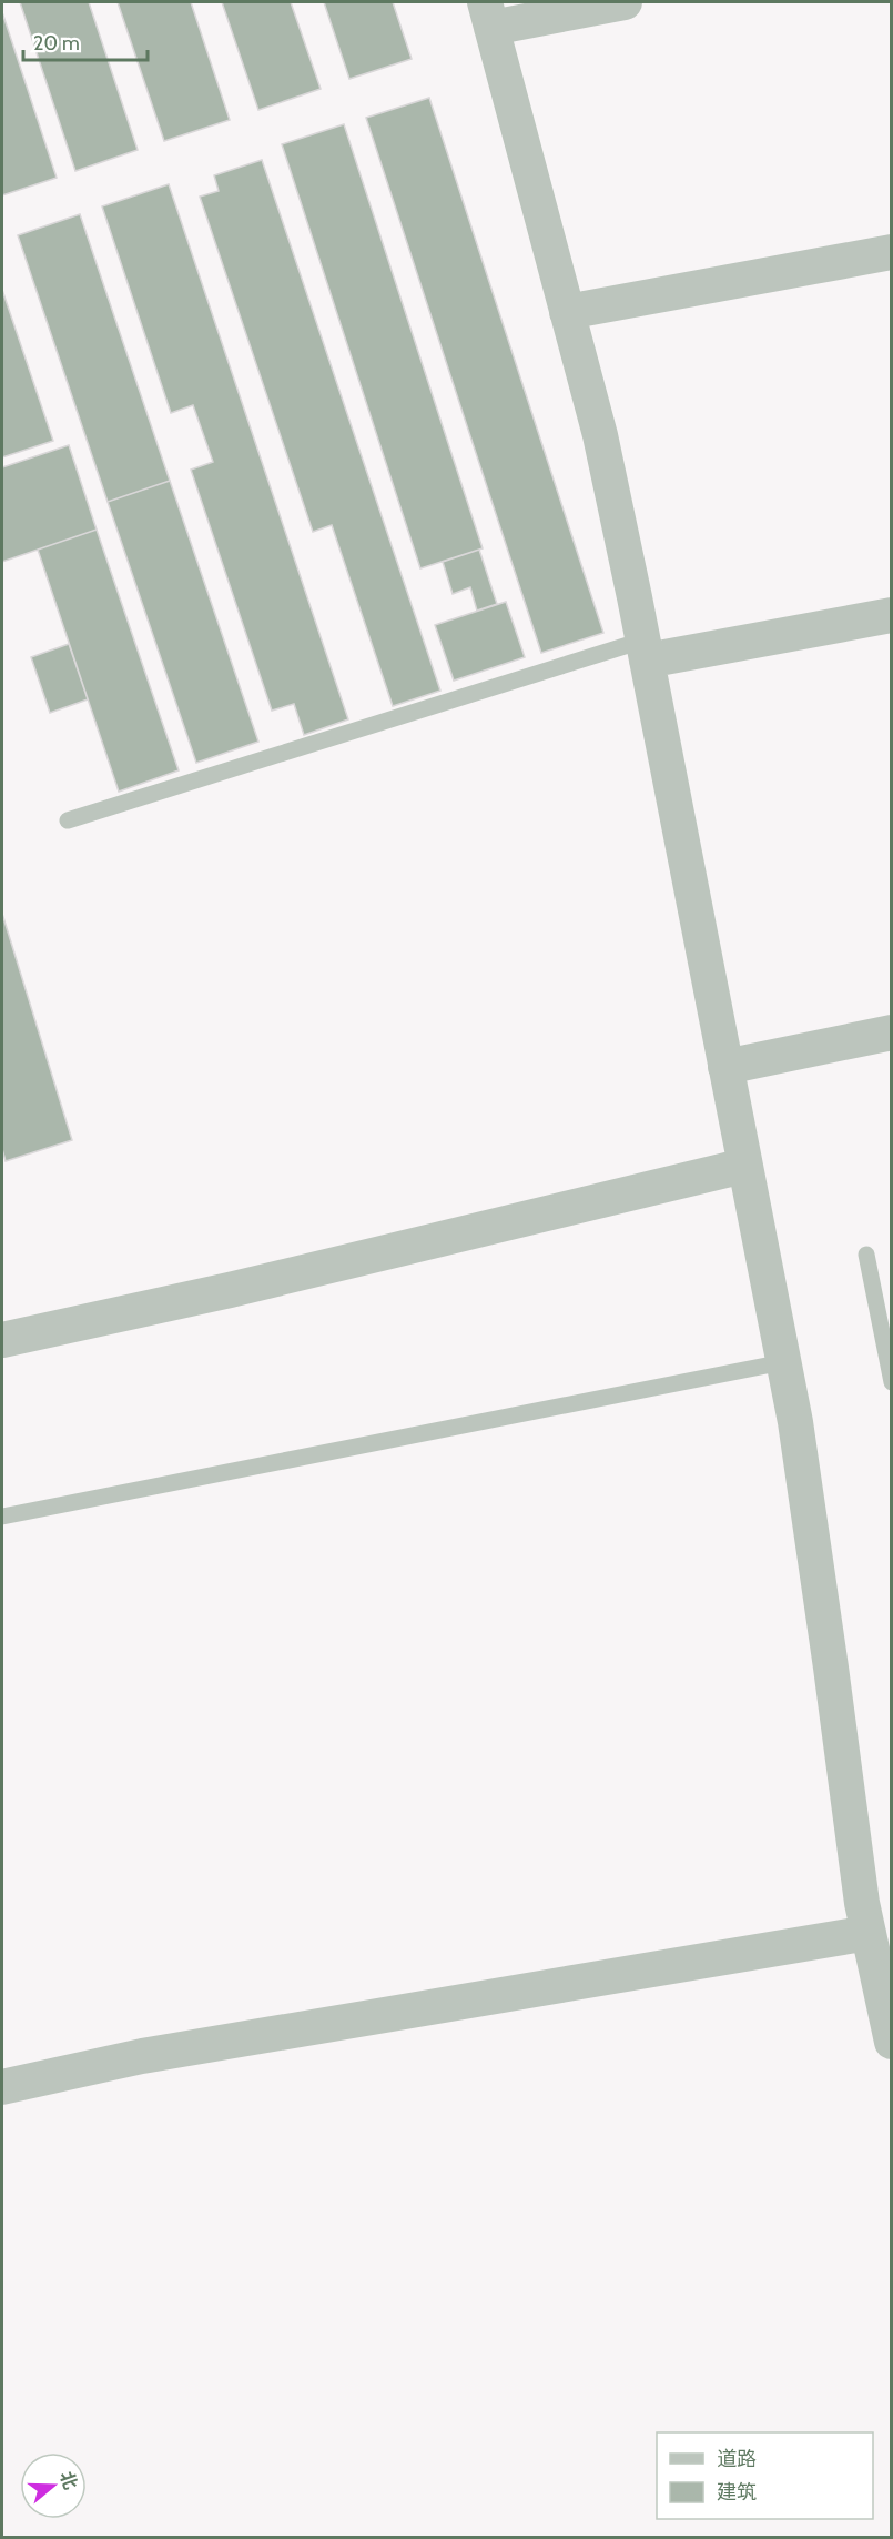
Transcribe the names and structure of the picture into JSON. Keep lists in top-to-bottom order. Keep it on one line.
{"legend":["道路","建筑"],"scale_bar":"20 m","north":"right"}
